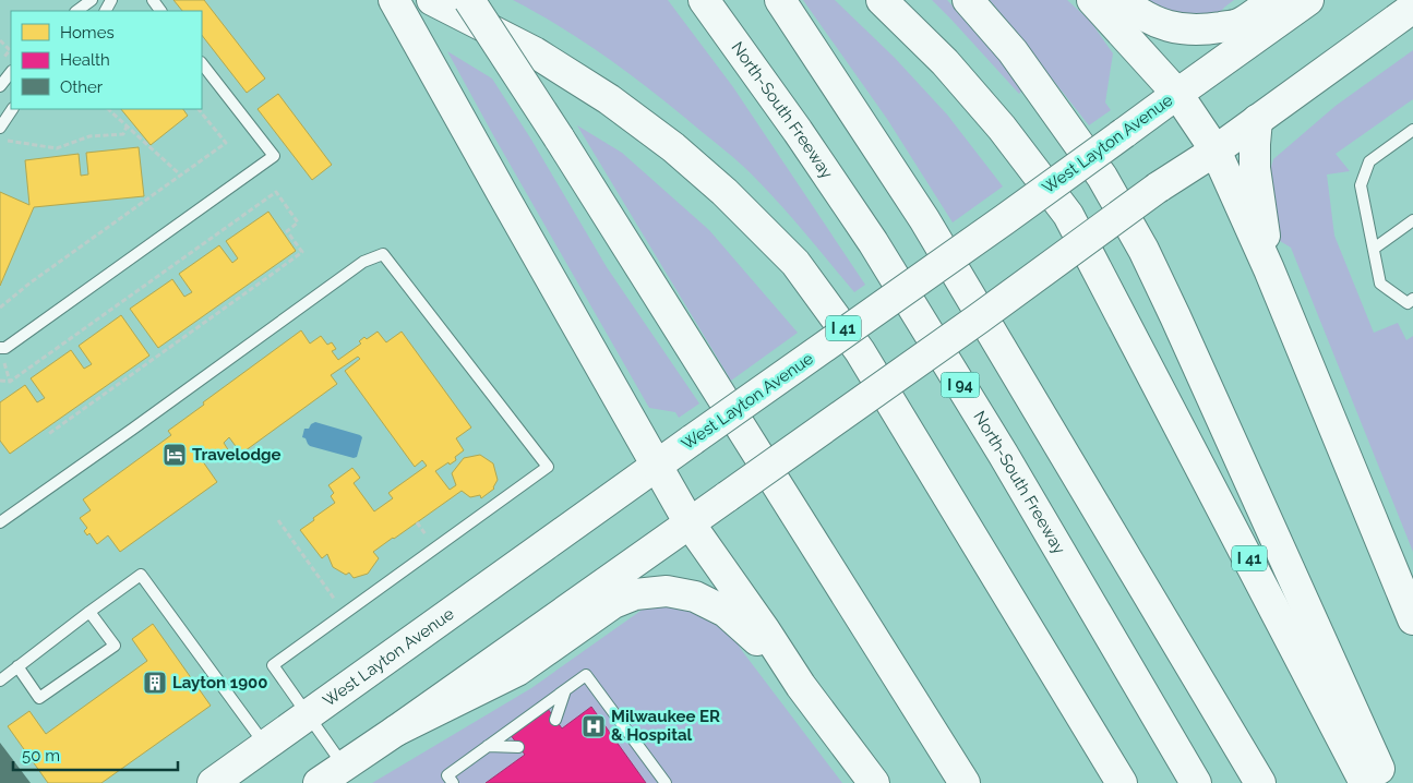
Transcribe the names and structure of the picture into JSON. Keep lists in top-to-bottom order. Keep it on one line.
{"streets":{"main road":["North-South Freeway","West Layton Avenue","I 41","I 94"]},"places":{"hotel":["Travelodge"],"building":["Layton 1900"],"hospital":["Milwaukee ER & Hospital"]},"legend":["Homes","Health","Other"],"scale_bar":"50 m"}
